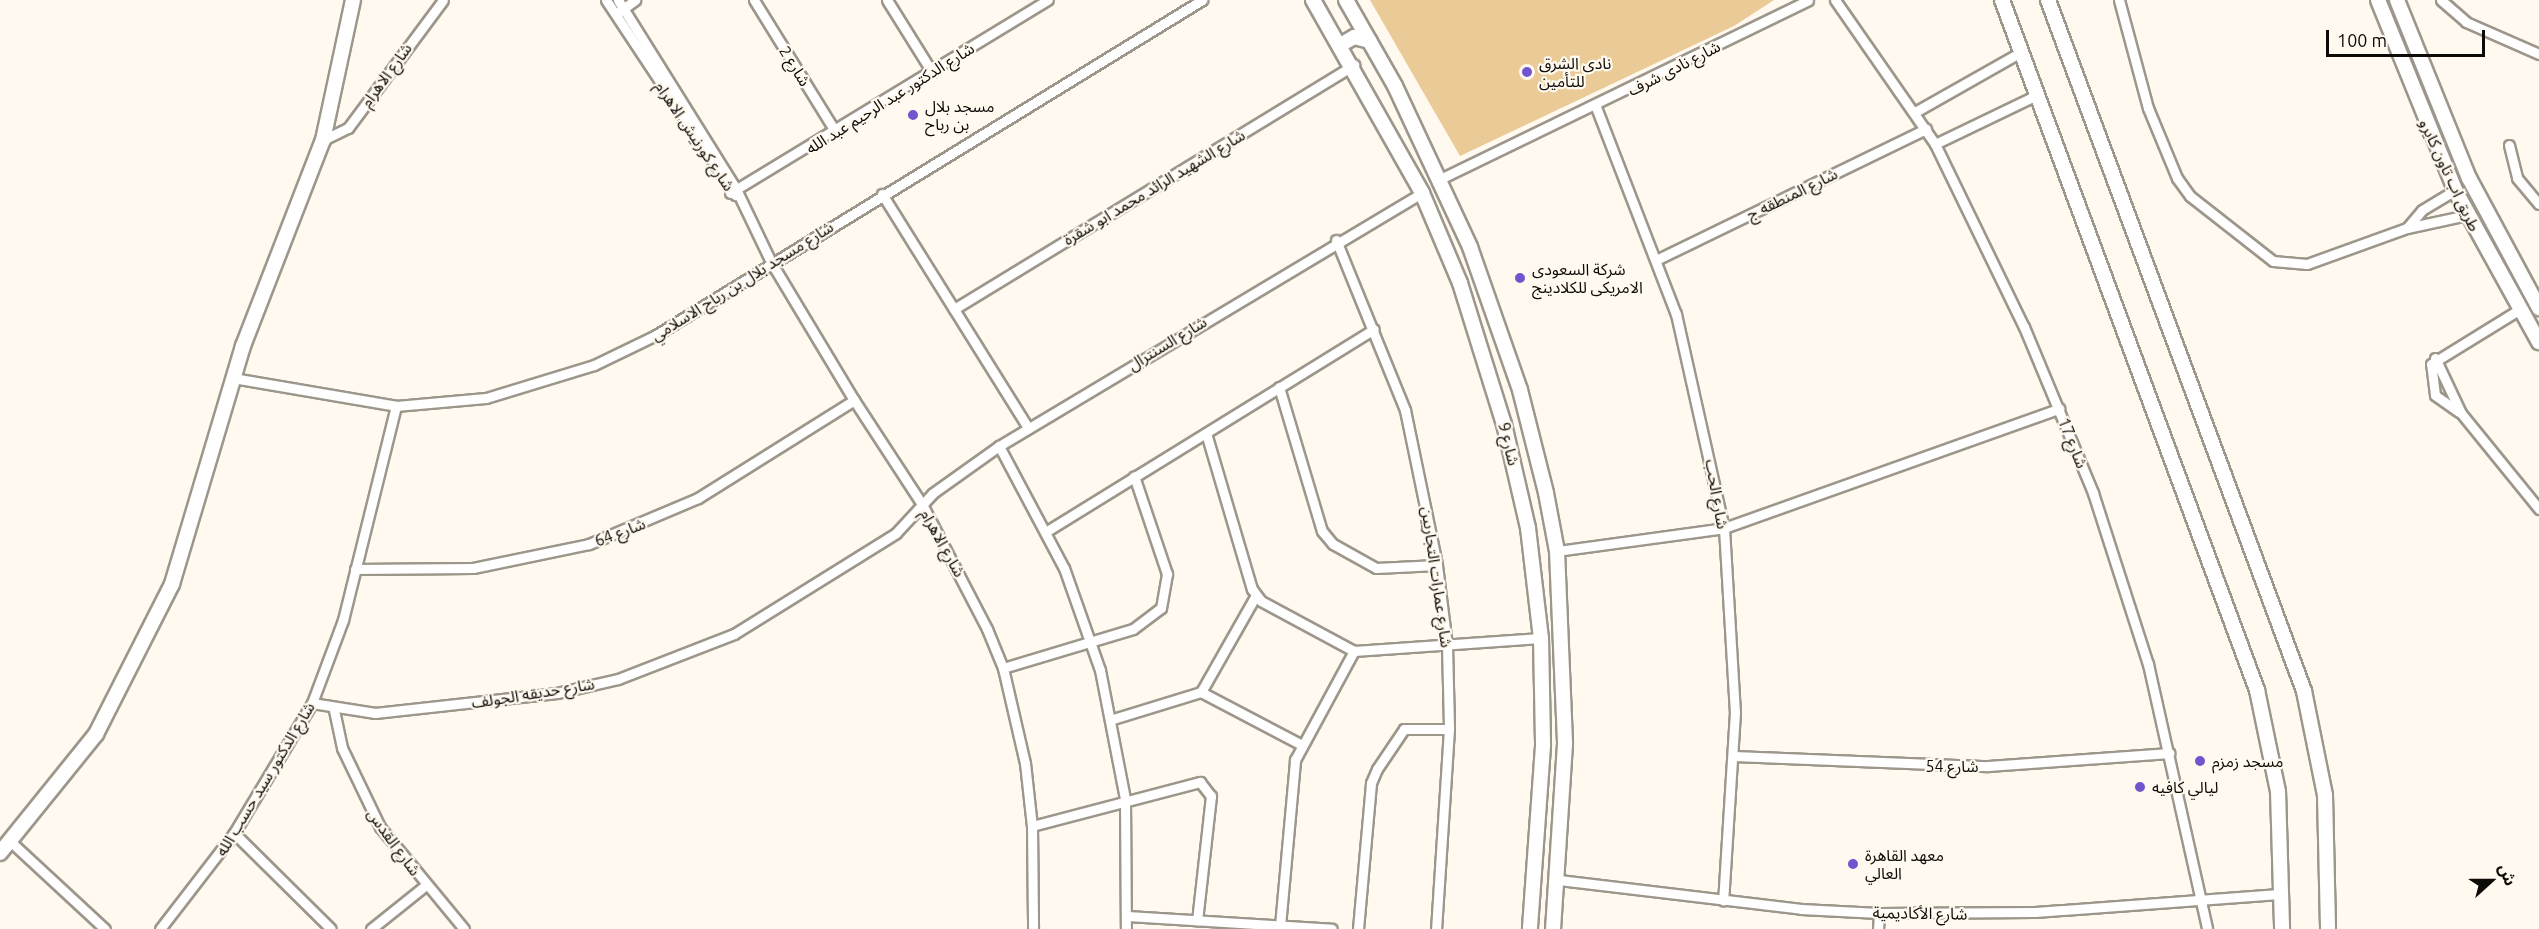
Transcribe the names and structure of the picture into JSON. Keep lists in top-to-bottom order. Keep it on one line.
{"streets":{"main road":["طريق اب تاون كايرو","شارع 9"],"street":["شارع 2","شارع نادى شرف","شارع الاهرام","شارع الدكتور عبد الرحيم عبد الله","شارع كورنيش الاهرام","شارع الشهيد الرائد محمد ابو شقرة","شارع المنطقه ج","شارع مسجد بلال بن رباح الاسلامي","شارع السنترال","شارع 17","شارع الحب","شارع 64","شارع عمارات التجاريين","شارع حديقه الجولف","شارع 54","شارع الدكتور سيد حسب الله","شارع القدس","شارع الأكاديمية"]},"crossings":[["شارع 2","شارع الدكتور عبد الرحيم عبد الله"],["شارع نادى شرف","شارع 9"],["شارع نادى شرف","شارع الحب"],["شارع الاهرام","شارع الدكتور عبد الرحيم عبد الله"],["شارع الاهرام","شارع كورنيش الاهرام"],["شارع الاهرام","شارع مسجد بلال بن رباح الاسلامي"],["شارع الاهرام","شارع السنترال"],["شارع الاهرام","شارع 64"],["شارع الاهرام","شارع حديقه الجولف"],["شارع الدكتور عبد الرحيم عبد الله","شارع كورنيش الاهرام"],["شارع الشهيد الرائد محمد ابو شقرة","شارع 9"],["شارع المنطقه ج","شارع 17"],["شارع المنطقه ج","شارع الحب"],["شارع مسجد بلال بن رباح الاسلامي","شارع الدكتور سيد حسب الله"],["شارع السنترال","شارع 9"],["شارع السنترال","شارع عمارات التجاريين"],["شارع السنترال","شارع حديقه الجولف"],["شارع 17","شارع 54"],["شارع 17","شارع الأكاديمية"],["شارع 9","شارع الأكاديمية"],["شارع الحب","شارع 54"],["شارع الحب","شارع الأكاديمية"],["شارع 64","شارع الدكتور سيد حسب الله"],["شارع حديقه الجولف","شارع الدكتور سيد حسب الله"],["شارع حديقه الجولف","شارع القدس"]],"places":["نادى الشرق للتأمين","مسجد بلال بن رباح","شركة السعودى الامريكى للكلادينج","مسجد زمزم","ليالي كافيه","معهد القاهرة العالي"],"scale_bar":"100 m","north":"right"}
